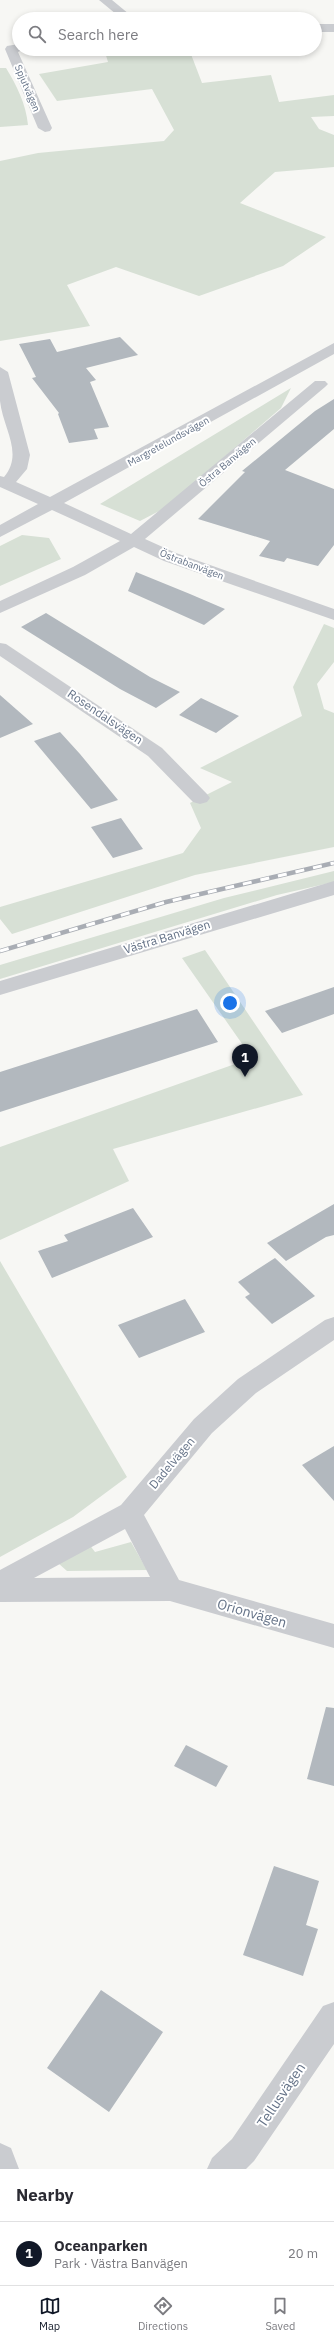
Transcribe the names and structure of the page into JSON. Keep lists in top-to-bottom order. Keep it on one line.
{"streets":{"street":["Spjutvägen","Margretelundsvägen","Östra Banvägen","Östrabanvägen","Rosendalsvägen","Västra Banvägen","Dadelvägen","Orionvägen","Tellusvägen"]},"crossings":[["Margretelundsvägen","Östrabanvägen"],["Östra Banvägen","Östrabanvägen"]],"page":{"search":"Search here","pins":"1","heading":"Nearby","list":[{"mark":"1","name":"Oceanparken","note":"Park · Västra Banvägen","value":"20 m"}],"nav":["Map","Directions","Saved"]}}
